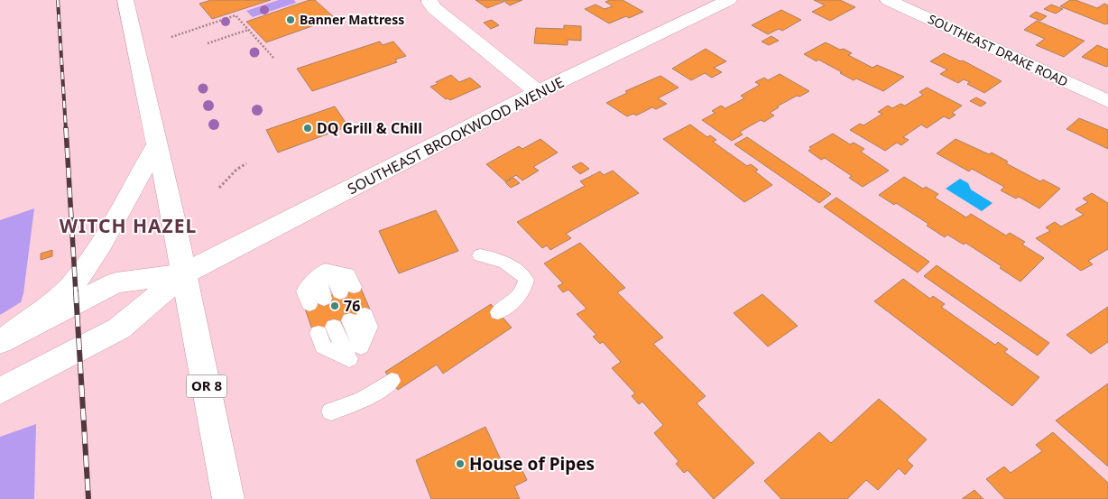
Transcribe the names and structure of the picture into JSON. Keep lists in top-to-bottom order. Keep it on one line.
{"streets":{"main road":["SOUTHEAST DRAKE ROAD","SOUTHEAST BROOKWOOD AVENUE","OR 8"]},"crossings":[["SOUTHEAST BROOKWOOD AVENUE","OR 8"]],"districts":["WITCH HAZEL"],"places":["Banner Mattress","DQ Grill & Chill","76","House of Pipes"]}
